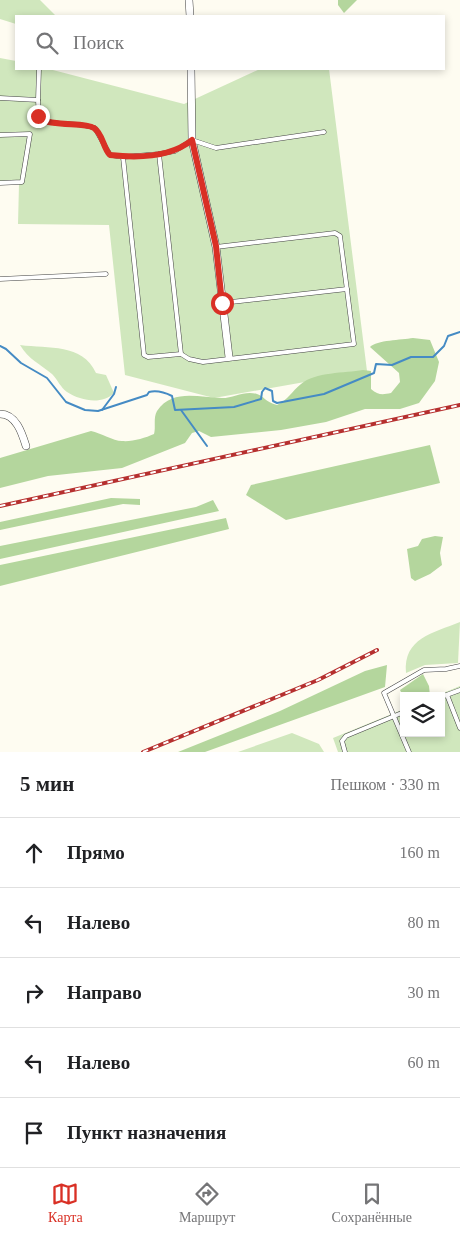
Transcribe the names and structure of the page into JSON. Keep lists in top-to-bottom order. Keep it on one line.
{"page":{"search":"Поиск","heading":["5 мин","Пешком · 330 m"],"list":[["Прямо","160 m"],["Налево","80 m"],["Направо","30 m"],["Налево","60 m"],"Пункт назначения"],"nav":["Карта","Маршрут","Сохранённые"]}}
